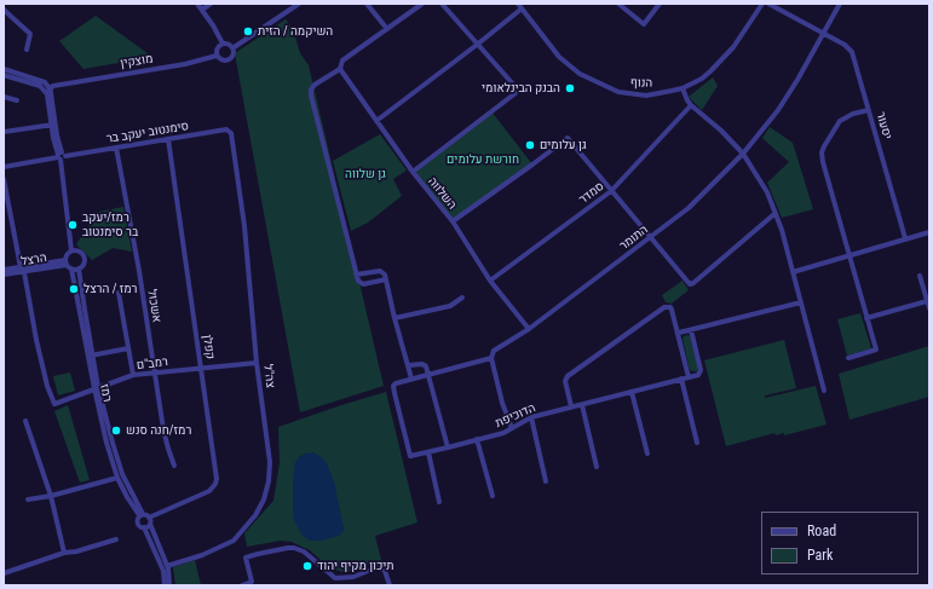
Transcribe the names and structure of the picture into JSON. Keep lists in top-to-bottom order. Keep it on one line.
{"streets":{"street":["מוצקין","הנוף","יסעור","סימנטוב יעקב בר","השלווה","סמדר","התומר","הרצל","אשכול","קפלן","רמב\"ם","צה\"ל","רמז","הדוכיפת"]},"crossings":[["יסעור","התומר"],["סימנטוב יעקב בר","אשכול"],["סימנטוב יעקב בר","קפלן"],["סימנטוב יעקב בר","צה\"ל"],["השלווה","סמדר"],["השלווה","התומר"],["הרצל","רמב\"ם"],["הרצל","רמז"],["אשכול","רמב\"ם"],["קפלן","רמב\"ם"],["רמב\"ם","צה\"ל"],["רמב\"ם","רמז"]],"parks":["חורשת עלומים","גן שלווה"],"places":["השיקמה / הזית","הבנק הבינלאומי","גן עלומים","רמז/יעקב בר סימנטוב","רמז / הרצל","רמז/חנה סנש","תיכון מקיף יהוד"],"legend":["Road","Park"]}
